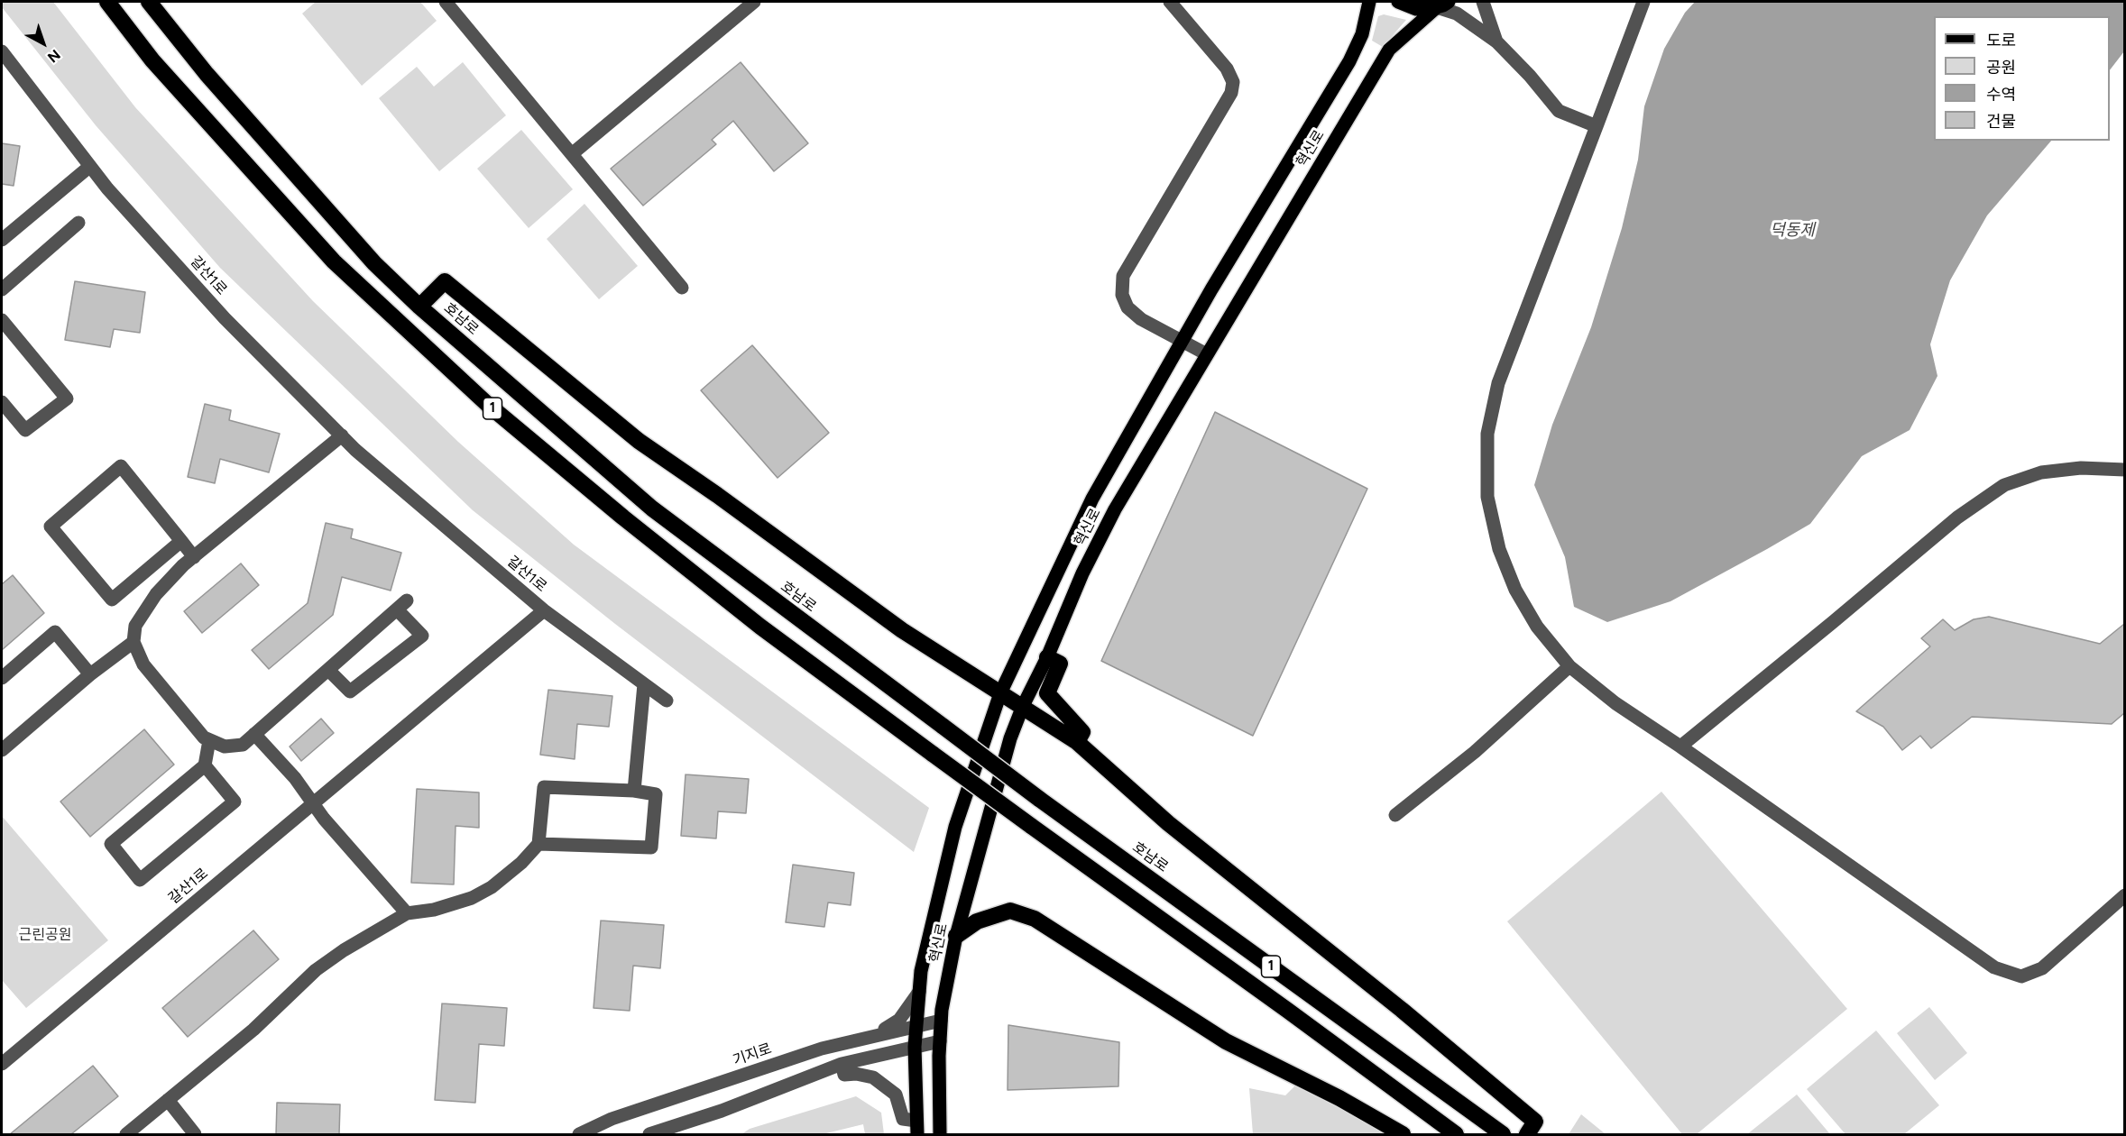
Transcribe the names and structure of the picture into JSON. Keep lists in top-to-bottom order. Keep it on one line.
{"streets":{"highway":["호남로","1"],"main road":["혁신로"],"street":["갈산1로","기지로"]},"crossings":[["혁신로","기지로"]],"water":["덕동제"],"parks":["근린공원"],"legend":["도로","공원","수역","건물"],"north":"bottom right"}
